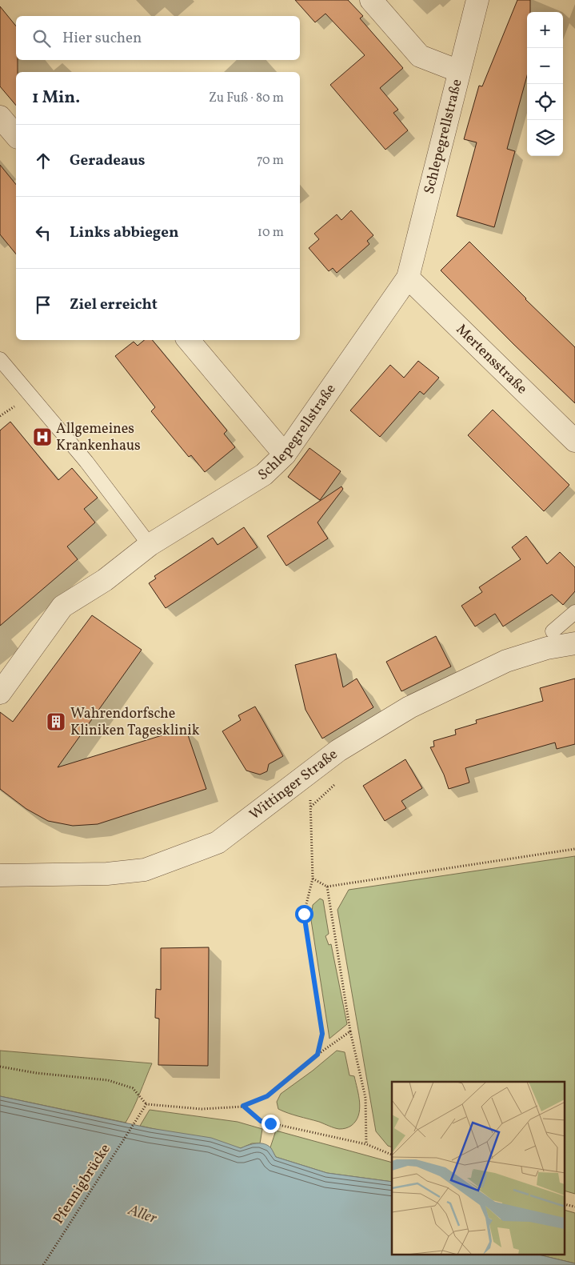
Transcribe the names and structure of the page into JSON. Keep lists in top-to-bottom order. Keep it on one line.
{"streets":{"street":["Schlepegrellstraße","Mertensstraße","Wittinger Straße"],"path":["Pfennigbrücke"]},"crossings":[["Schlepegrellstraße","Mertensstraße"]],"water":["Aller"],"places":{"hospital":["Allgemeines Krankenhaus"],"building":["Wahrendorfsche Kliniken Tagesklinik"]},"page":{"map_buttons":["+","−"],"search":"Hier suchen","heading":["1 Min.","Zu Fuß · 80 m"],"list":[["Geradeaus","70 m"],["Links abbiegen","10 m"],"Ziel erreicht"]}}
